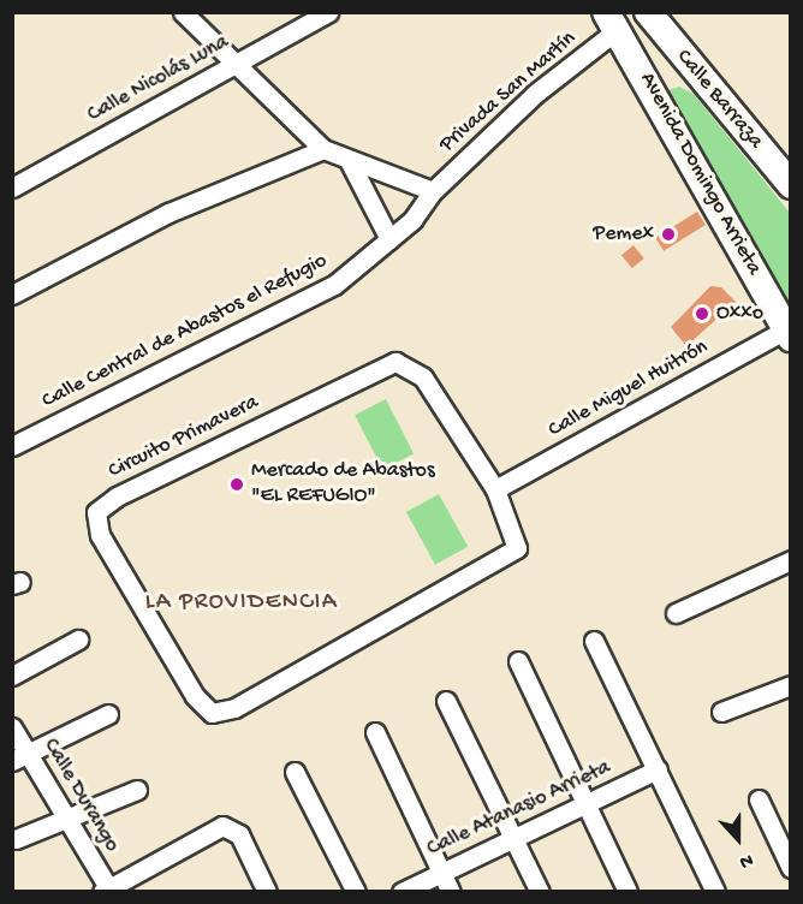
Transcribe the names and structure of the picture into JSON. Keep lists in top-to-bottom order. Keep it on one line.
{"streets":{"main road":["Calle Barraza","Avenida Domingo Arrieta"],"street":["Calle Nicolás Luna","Privada San Martín","Calle Central de Abastos el Refugio","Calle Miguel Huitrón","Circuito Primavera","Calle Durango","Calle Atanasio Arrieta"]},"crossings":[["Privada San Martín","Avenida Domingo Arrieta"],["Privada San Martín","Calle Central de Abastos el Refugio"],["Avenida Domingo Arrieta","Calle Miguel Huitrón"],["Calle Miguel Huitrón","Circuito Primavera"]],"districts":["LA PROVIDENCIA"],"places":["Pemex","Oxxo","Mercado de Abastos \"EL REFUGIO\""],"north":"bottom"}
